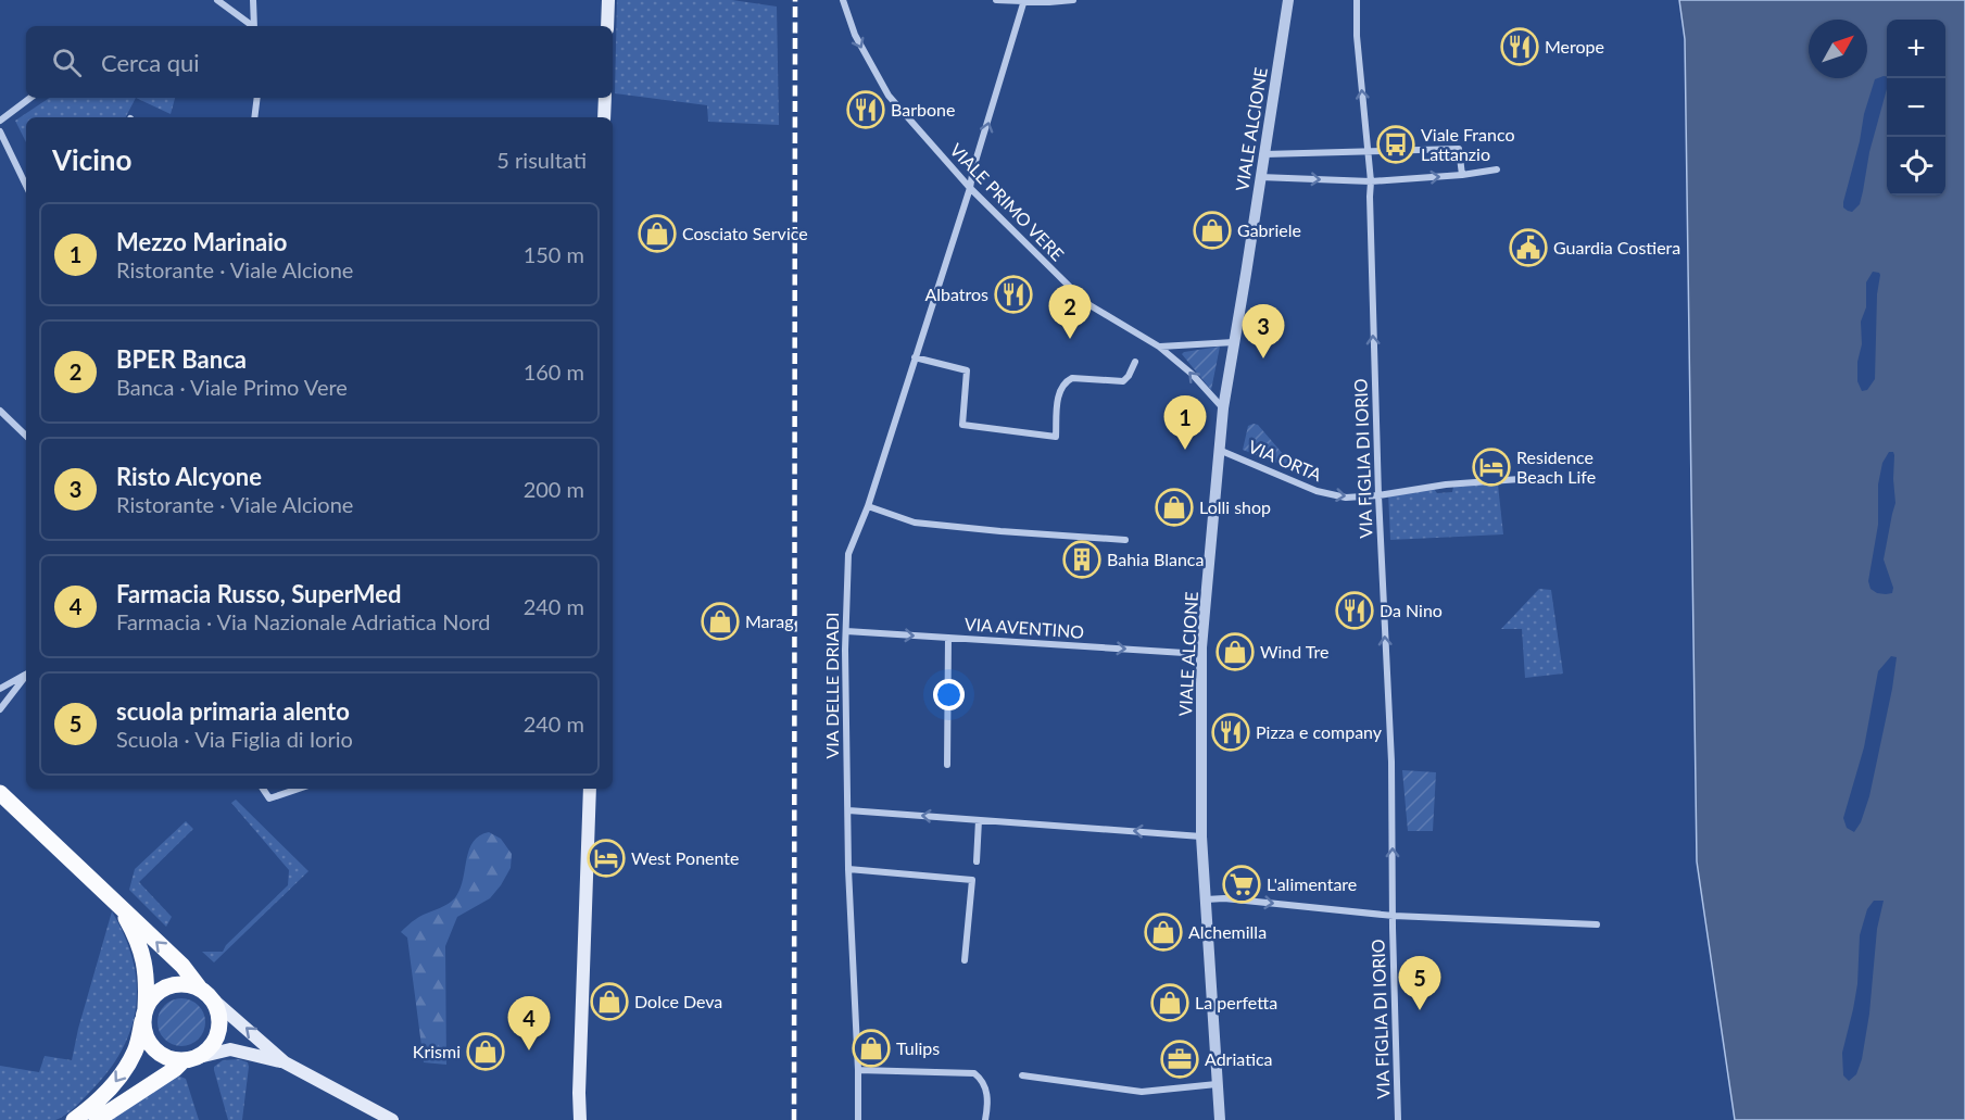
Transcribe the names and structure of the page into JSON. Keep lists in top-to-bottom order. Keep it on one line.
{"streets":{"street":["VIALE ALCIONE","VIALE PRIMO VERE","VIA FIGLIA DI IORIO","VIA ORTA","VIA AVENTINO","VIA DELLE DRIADI"]},"crossings":[["VIALE ALCIONE","VIALE PRIMO VERE"],["VIALE ALCIONE","VIA FIGLIA DI IORIO"],["VIALE ALCIONE","VIA ORTA"],["VIALE ALCIONE","VIA AVENTINO"],["VIALE PRIMO VERE","VIA DELLE DRIADI"],["VIA FIGLIA DI IORIO","VIA ORTA"],["VIA AVENTINO","VIA DELLE DRIADI"]],"one_way":["VIA FIGLIA DI IORIO","VIA ORTA","VIA AVENTINO"],"places":{"restaurant":["Merope","Barbone","Albatros","Da Nino","Pizza e company"],"bus stop":["Viale Franco Lattanzio"],"shop":["Gabriele","Cosciato Service","Lolli shop","Marag","Wind Tre","Alchemilla","Dolce Deva","La perfetta","Tulips","Krismi"],"public building":["Guardia Costiera"],"hotel":["Residence Beach Life","West Ponente"],"building":["Bahia Blanca"],"supermarket":["L'alimentare"],"office":["Adriatica"]},"north":"top right","page":{"map_buttons":["+","−"],"search":"Cerca qui","heading":["Vicino","5 risultati"],"list":[{"mark":"1","name":"Mezzo Marinaio","note":"Ristorante · Viale Alcione","value":"150 m"},{"mark":"2","name":"BPER Banca","note":"Banca · Viale Primo Vere","value":"160 m"},{"mark":"3","name":"Risto Alcyone","note":"Ristorante · Viale Alcione","value":"200 m"},{"mark":"4","name":"Farmacia Russo, SuperMed","note":"Farmacia · Via Nazionale Adriatica Nord","value":"240 m"},{"mark":"5","name":"scuola primaria alento","note":"Scuola · Via Figlia di Iorio","value":"240 m"}],"pins":["2","3","1","5","4"]}}
